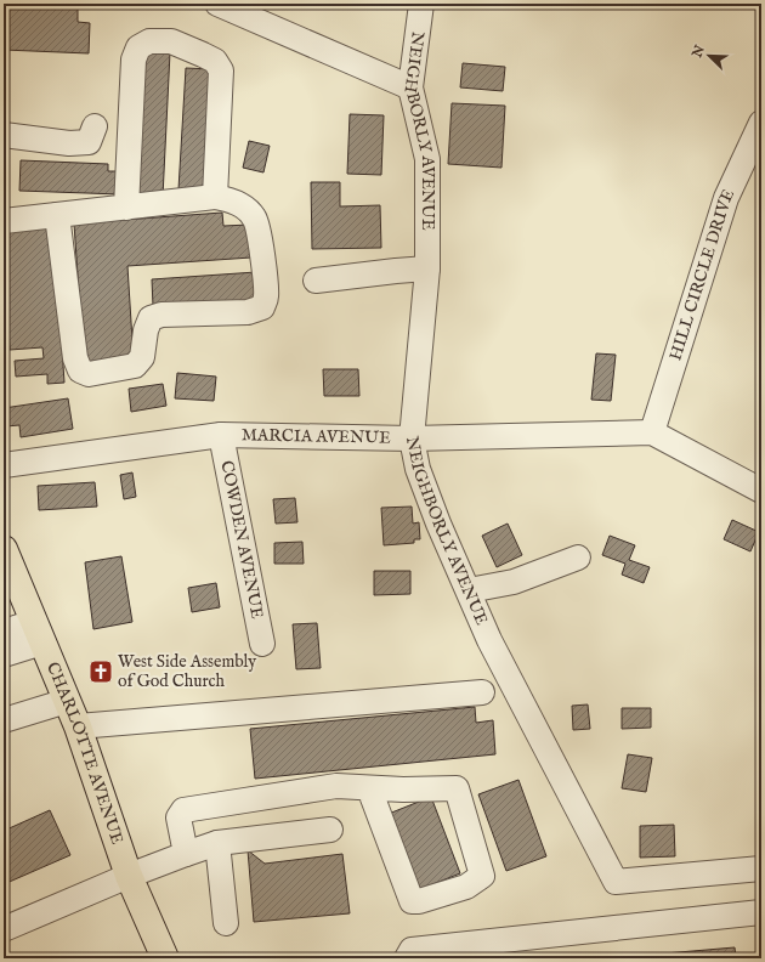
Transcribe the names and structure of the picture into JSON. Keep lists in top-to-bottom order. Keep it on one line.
{"streets":{"main road":["CHARLOTTE AVENUE"],"street":["NEIGHBORLY AVENUE","HILL CIRCLE DRIVE","MARCIA AVENUE","COWDEN AVENUE"]},"crossings":[["NEIGHBORLY AVENUE","MARCIA AVENUE"],["HILL CIRCLE DRIVE","MARCIA AVENUE"],["MARCIA AVENUE","COWDEN AVENUE"]],"places":{"church":["West Side Assembly of God Church"]},"north":"top left"}
